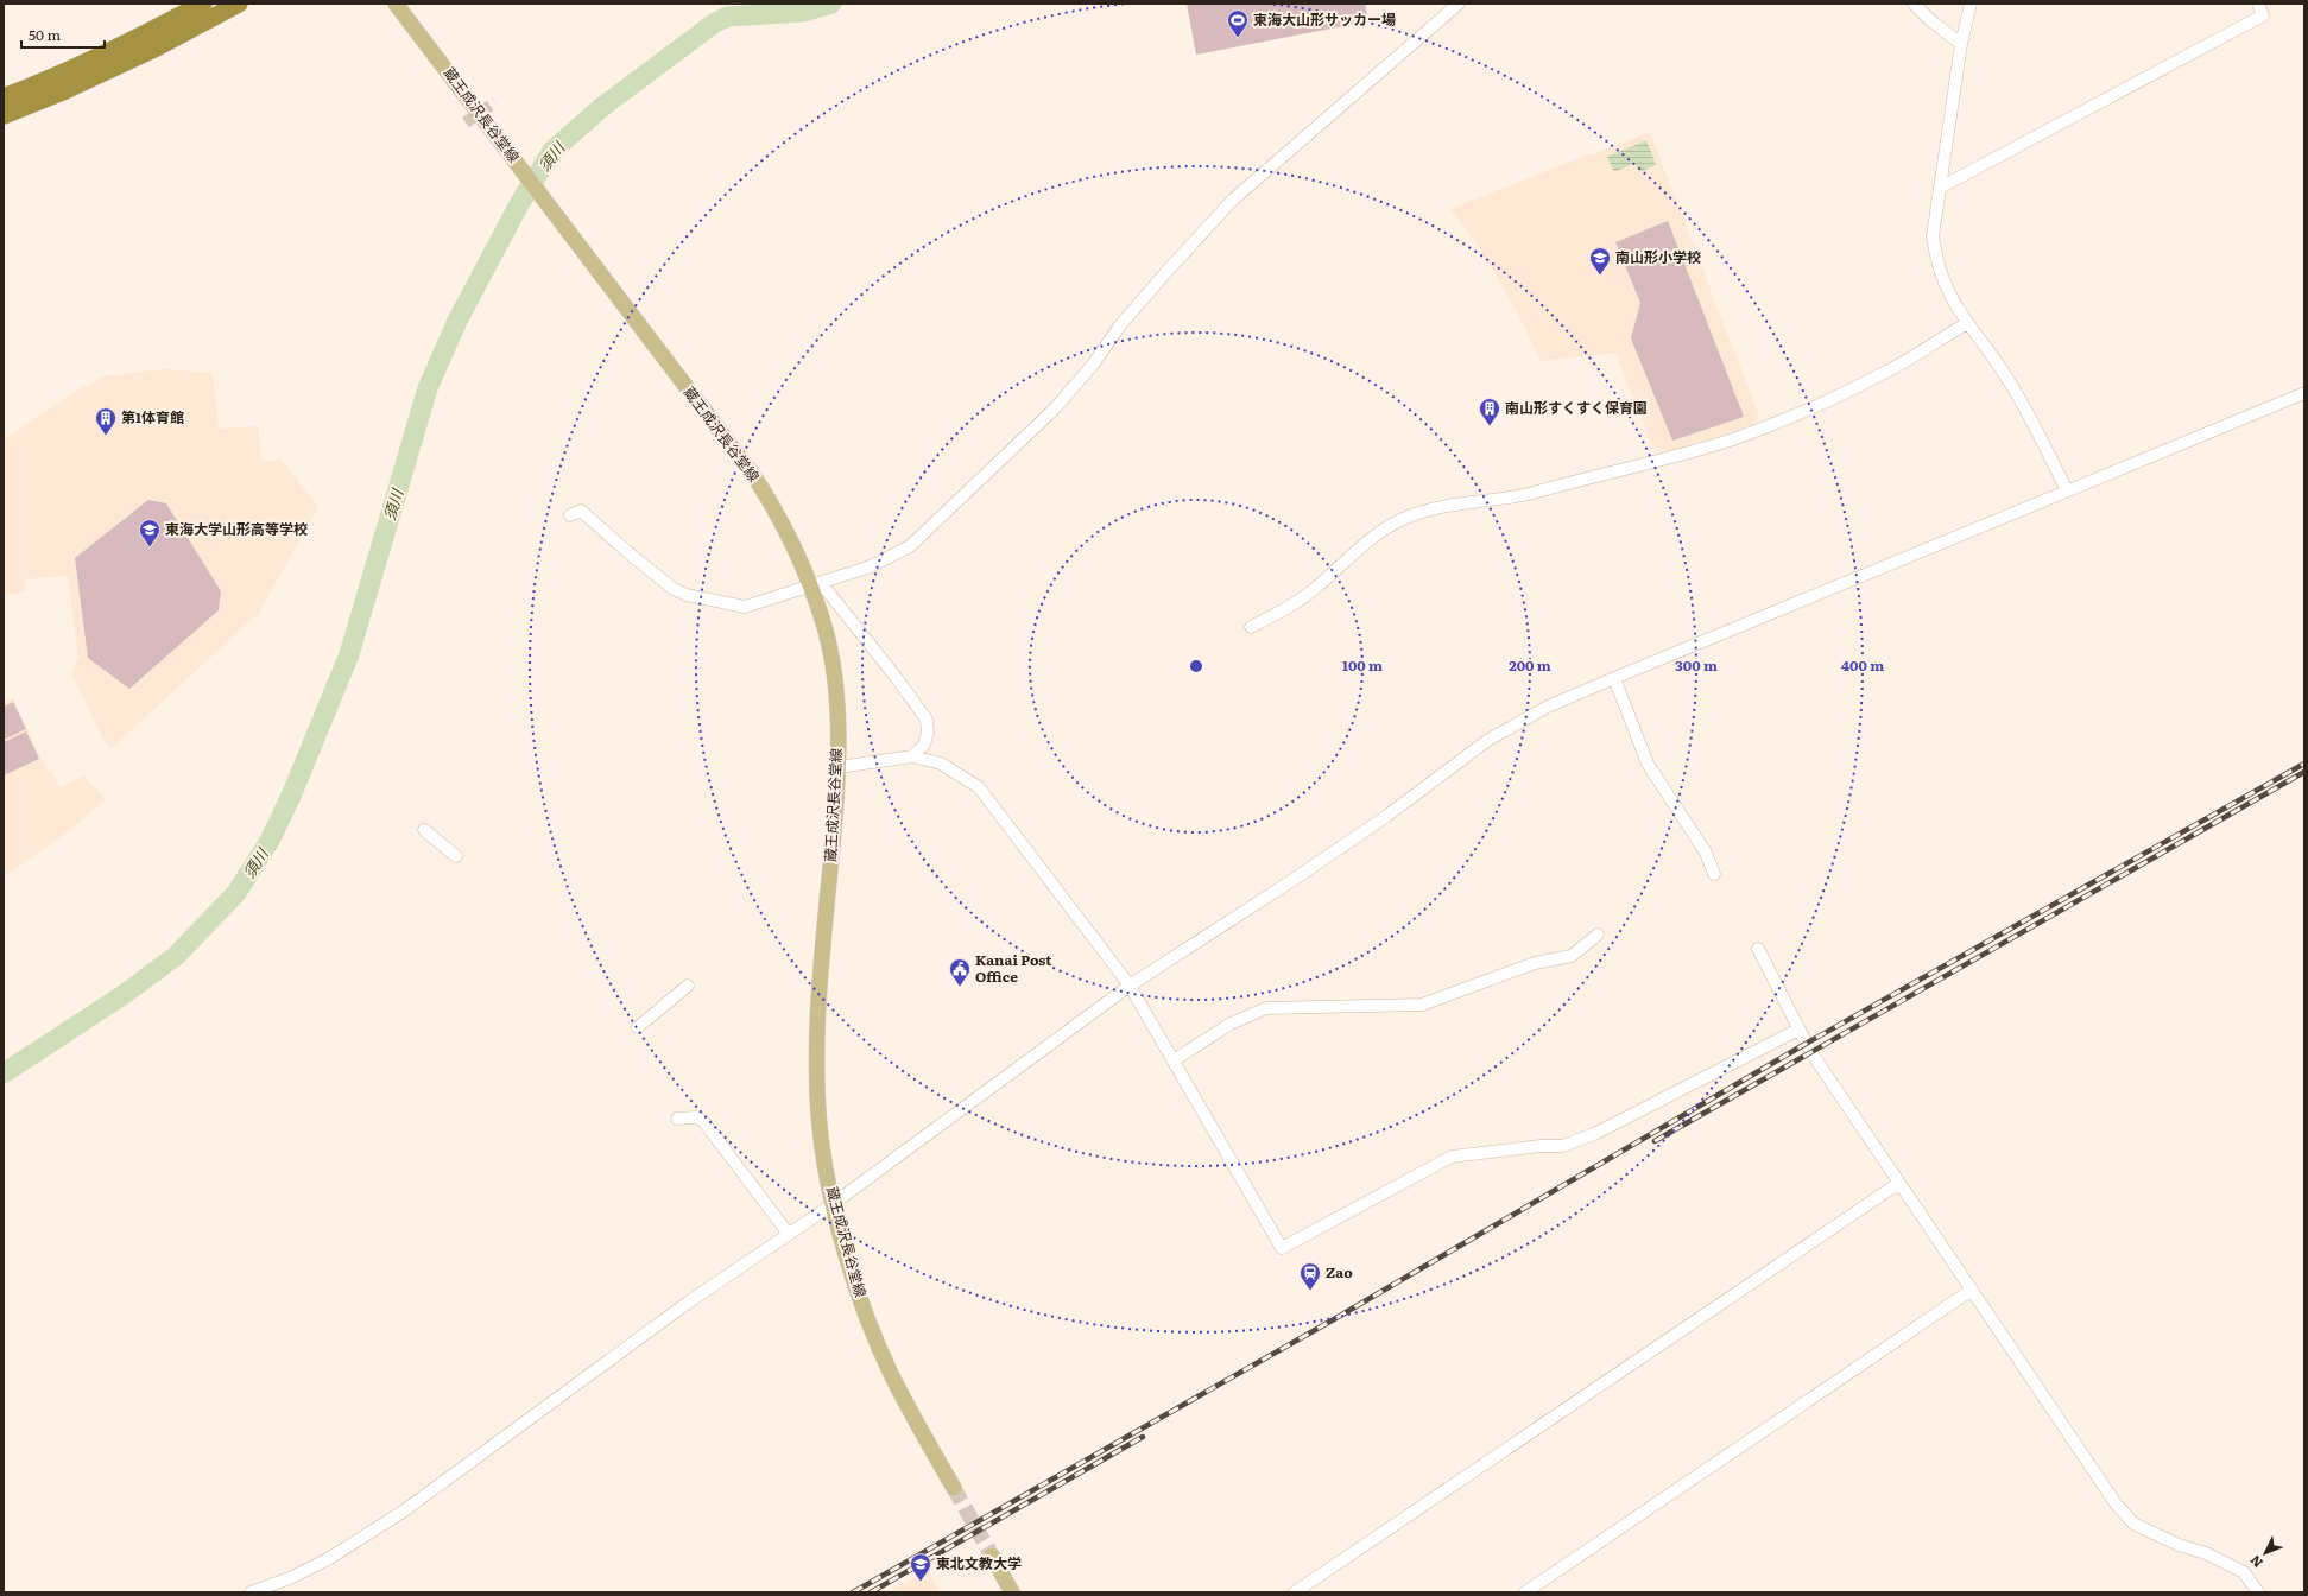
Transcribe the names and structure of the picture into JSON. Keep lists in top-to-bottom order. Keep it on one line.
{"streets":{"main road":["蔵王成沢長谷堂線"]},"water":["須川"],"places":{"sports":["東海大山形サッカー場"],"school or university":["南山形小学校","東海大学山形高等学校","東北文教大学"],"building":["南山形すくすく保育園","第1体育館"],"public building":["Kanai Post Office"],"station":["Zao"]},"scale_bar":"50 m","north":"bottom left","rings":["100 m","200 m","300 m","400 m"]}
